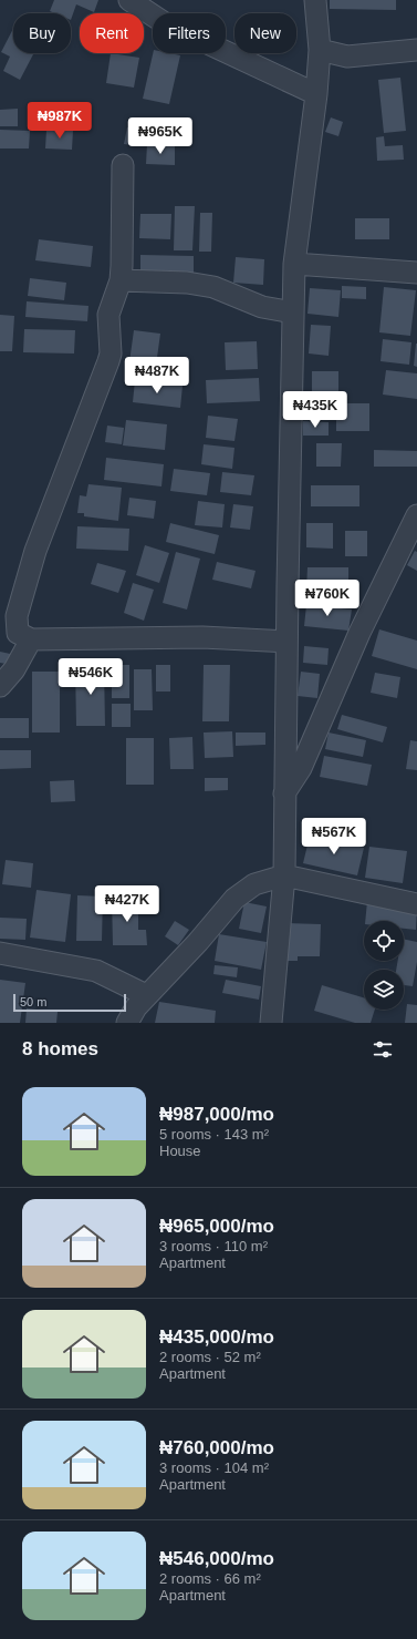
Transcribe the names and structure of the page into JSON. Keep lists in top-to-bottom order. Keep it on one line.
{"scale_bar":"50 m","page":{"chip":["Buy","Rent","Filters","New"],"price":["₦987K","₦965K","₦487K","₦435K","₦760K","₦546K","₦567K","₦427K"],"scale":"50 m","heading":"8 homes","list":[{"name":"₦987,000/mo","note":"5 rooms · 143 m² · House"},{"name":"₦965,000/mo","note":"3 rooms · 110 m² · Apartment"},{"name":"₦435,000/mo","note":"2 rooms · 52 m² · Apartment"},{"name":"₦760,000/mo","note":"3 rooms · 104 m² · Apartment"},{"name":"₦546,000/mo","note":"2 rooms · 66 m² · Apartment"}]}}
